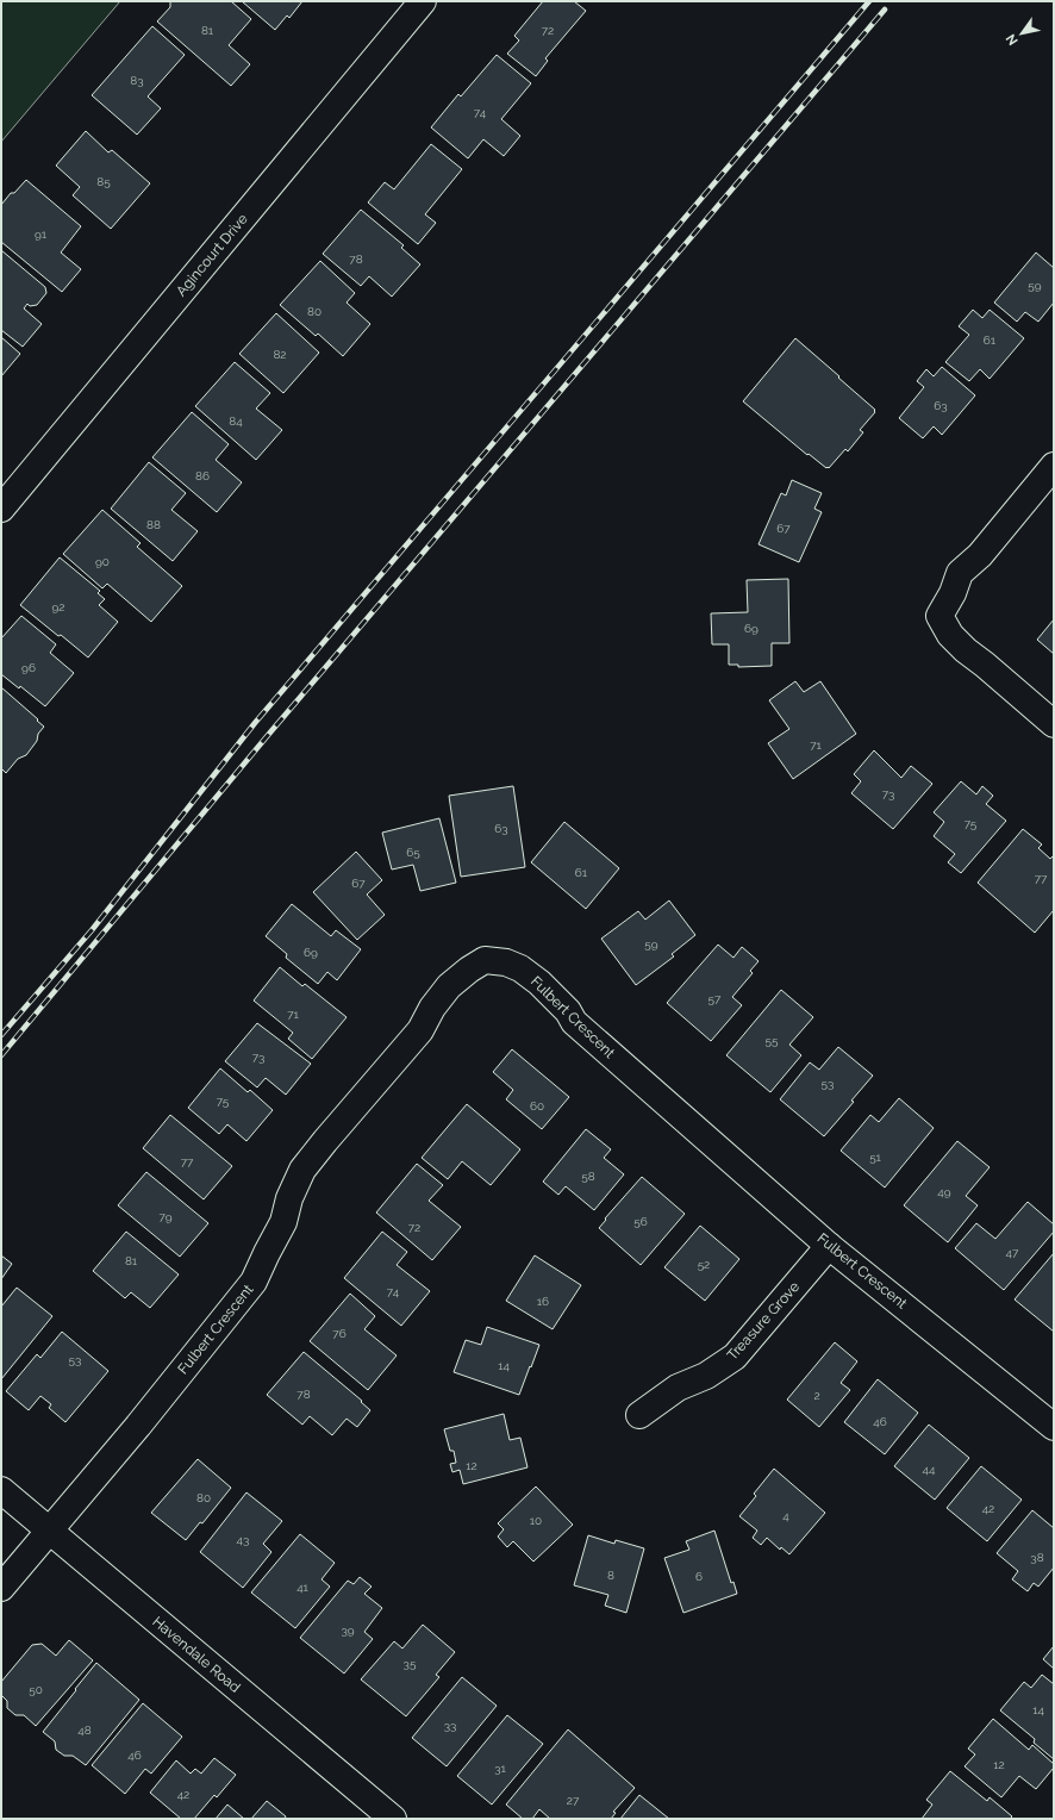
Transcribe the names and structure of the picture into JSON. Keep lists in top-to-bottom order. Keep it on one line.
{"streets":{"street":["Agincourt Drive","Fulbert Crescent","Treasure Grove","Havendale Road"]},"crossings":[["Fulbert Crescent","Treasure Grove"],["Fulbert Crescent","Havendale Road"]],"house_numbers":["81","72","83","74","85","91","78","59","80","61","82","63","84","86","88","67","90","92","69","96","71","73","75","63","65","61","77","67","59","69","57","71","55","73","53","75","60","51","77","58","49","79","56","72","47","81","52","74","16","76","53","14","78","2","46","12","44","80","42","4","10","43","38","8","6","41","39","35","50","14","33","48","46","12","31","42","27"],"north":"bottom left"}
